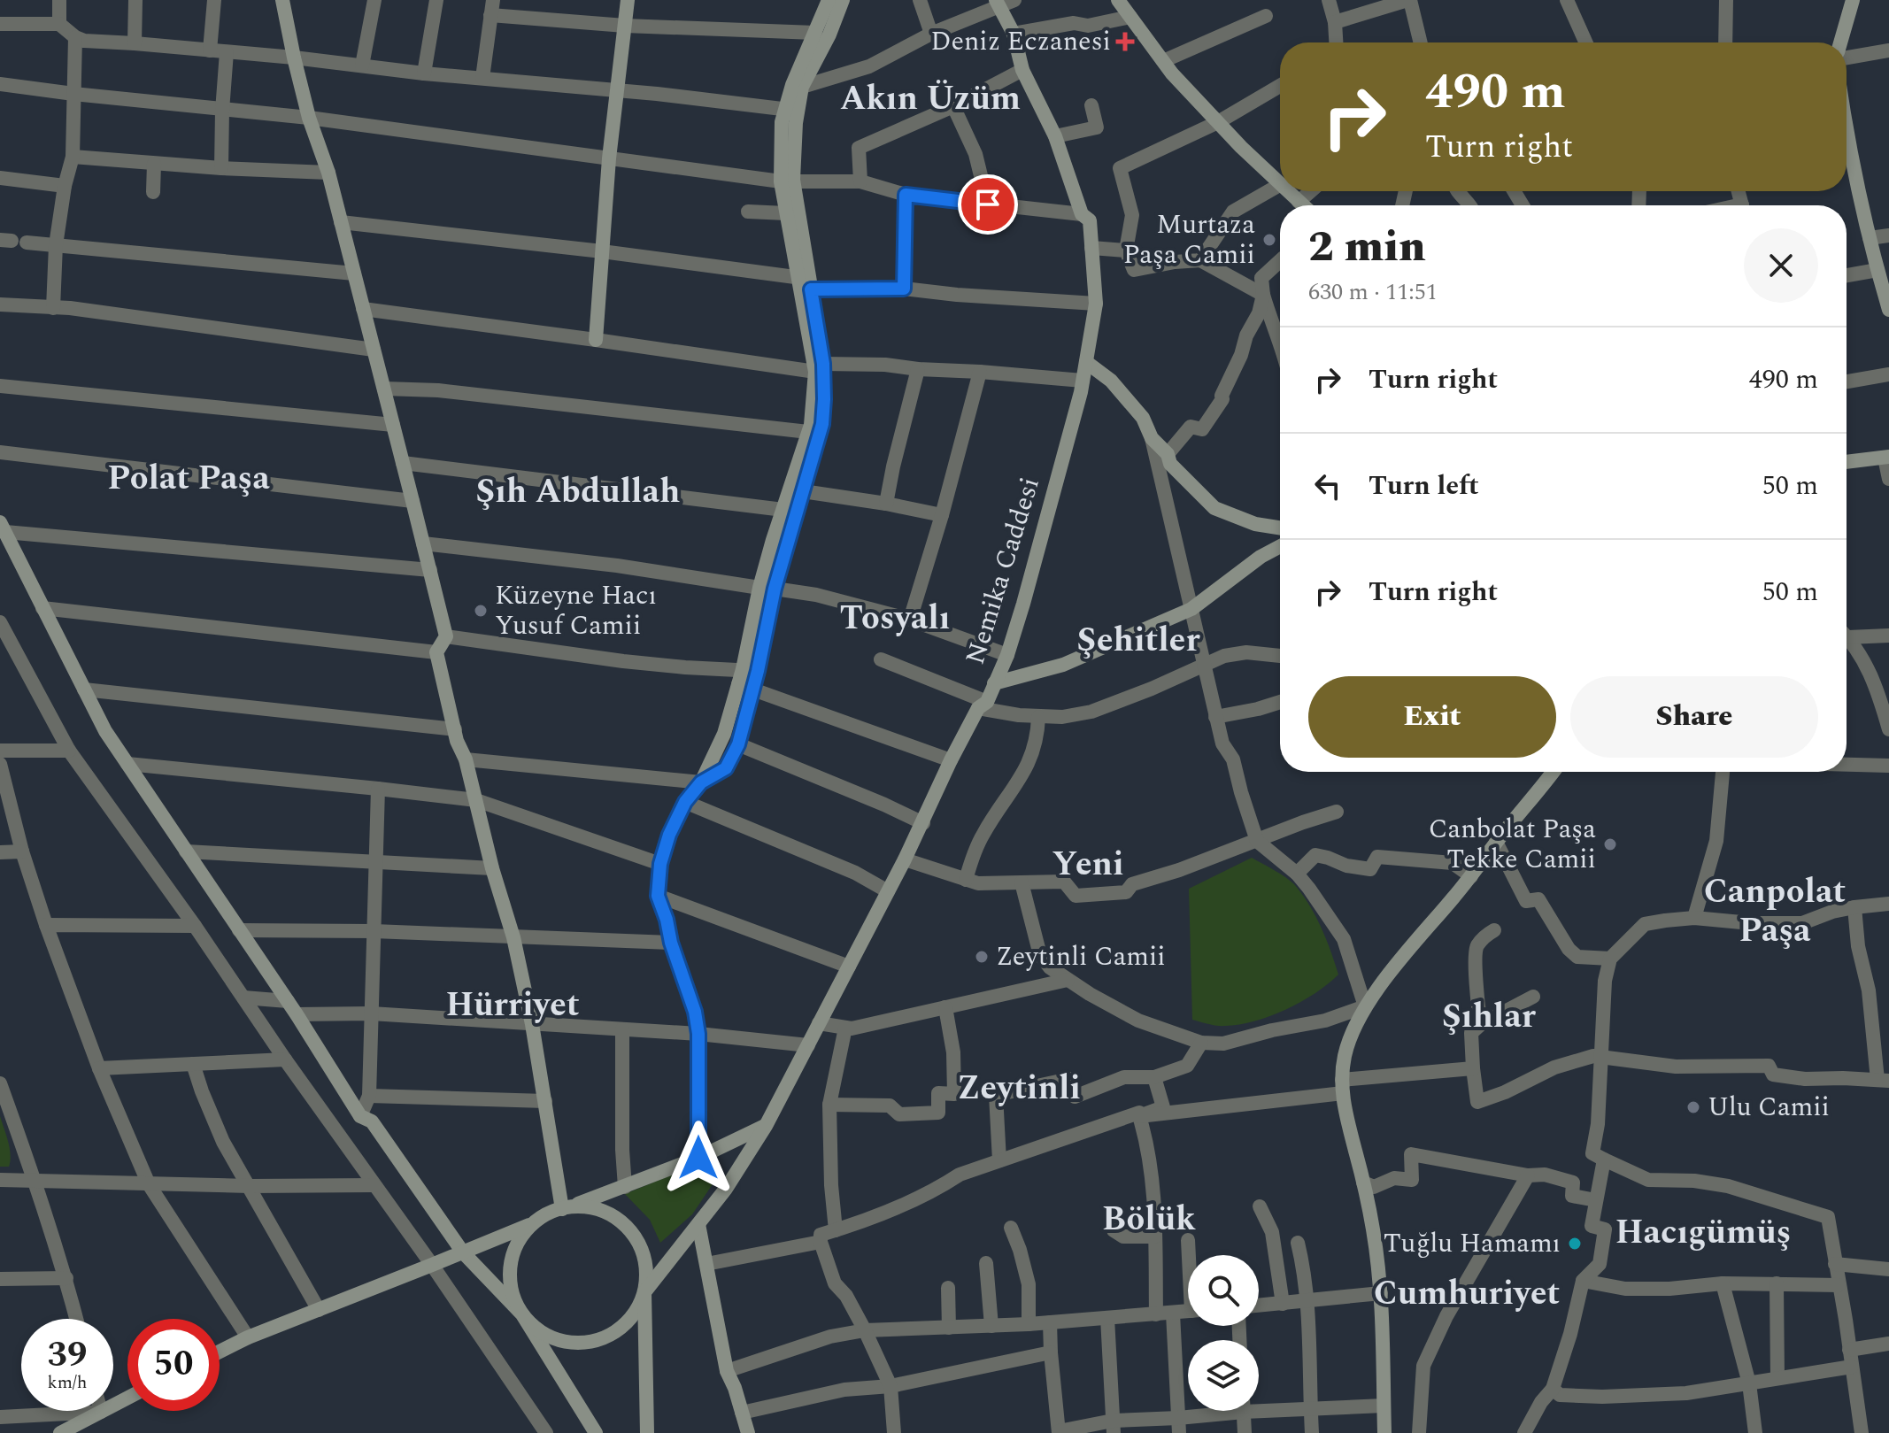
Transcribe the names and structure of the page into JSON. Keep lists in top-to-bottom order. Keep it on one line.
{"streets":{"street":["Nemika Caddesi"]},"districts":["Akın Üzüm","Polat Paşa","Şıh Abdullah","Tosyalı","Şehitler","Yeni","Canpolat Paşa","Hürriyet","Şıhlar","Zeytinli","Bölük","Hacıgümüş","Cumhuriyet"],"places":{"health":["Deniz Eczanesi"],"other":["Murtaza Paşa Camii","Küzeyne Hacı Yusuf Camii","Canbolat Paşa Tekke Camii","Zeytinli Camii","Ulu Camii","Tuğlu Hamamı"]},"page":{"turn":["490 m","Turn right"],"heading":["2 min","630 m · 11:51"],"list":[{"name":"Turn right","value":"490 m"},{"name":"Turn left","value":"50 m"},{"name":"Turn right","value":"50 m"}],"buttons":["Exit","Share"],"speed":"39 km/h","limit":"50"}}
